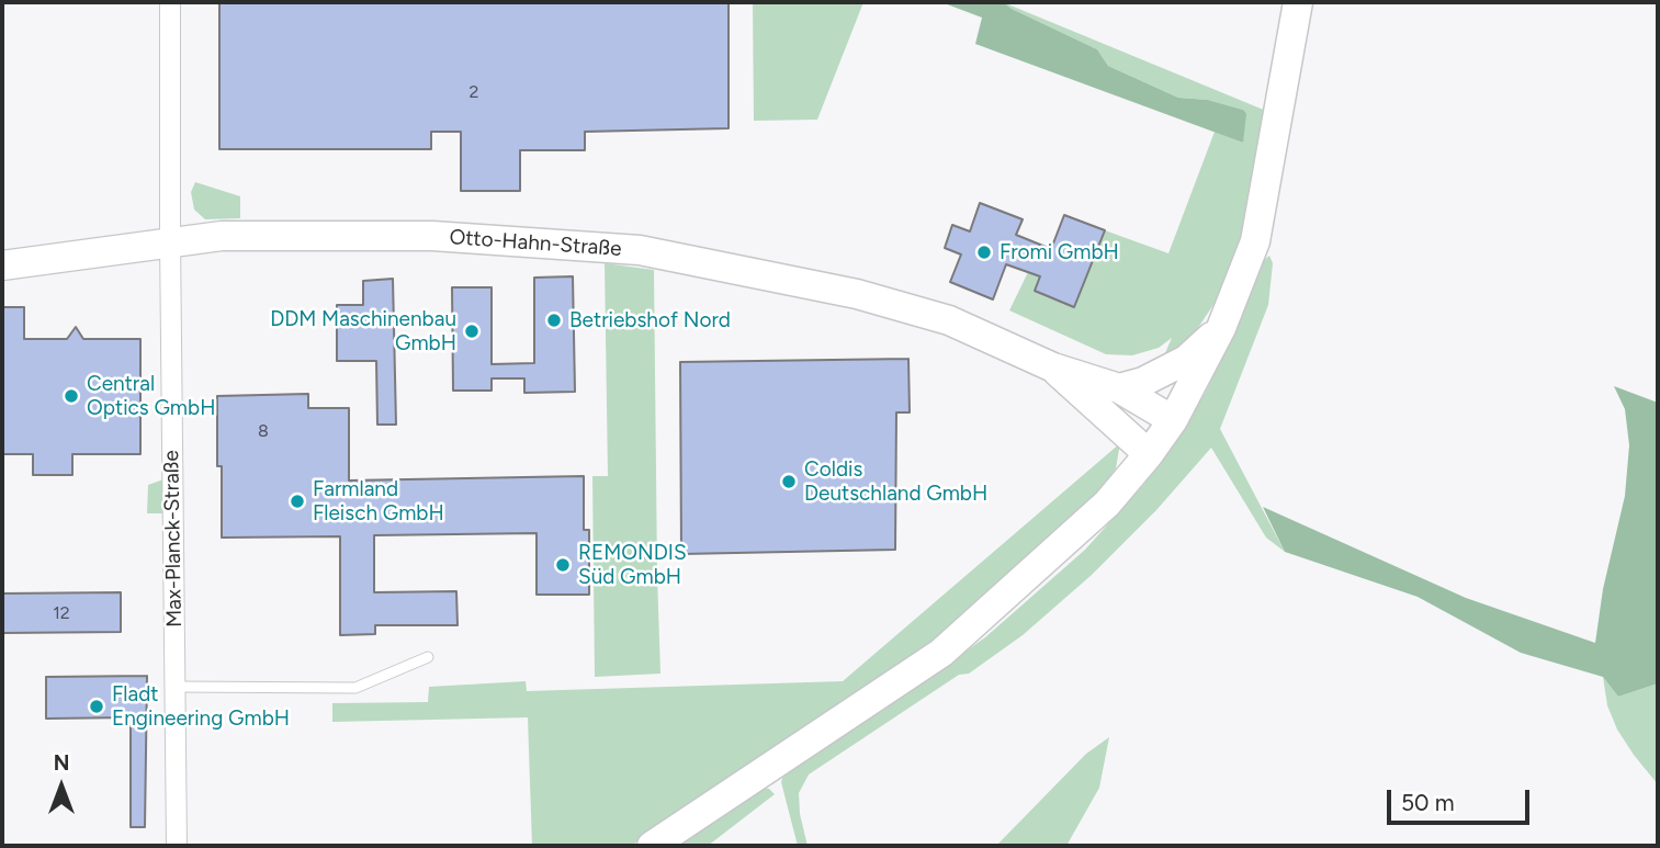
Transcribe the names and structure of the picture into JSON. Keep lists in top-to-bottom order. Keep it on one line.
{"streets":{"street":["Otto-Hahn-Straße","Max-Planck-Straße"]},"crossings":[["Otto-Hahn-Straße","Max-Planck-Straße"]],"places":["Fromi GmbH","Betriebshof Nord","DDM Maschinenbau GmbH","Central Optics GmbH","Coldis Deutschland GmbH","Farmland Fleisch GmbH","REMONDIS Süd GmbH","Fladt Engineering GmbH"],"house_numbers":["2","8","12"],"scale_bar":"50 m","north":"top"}
